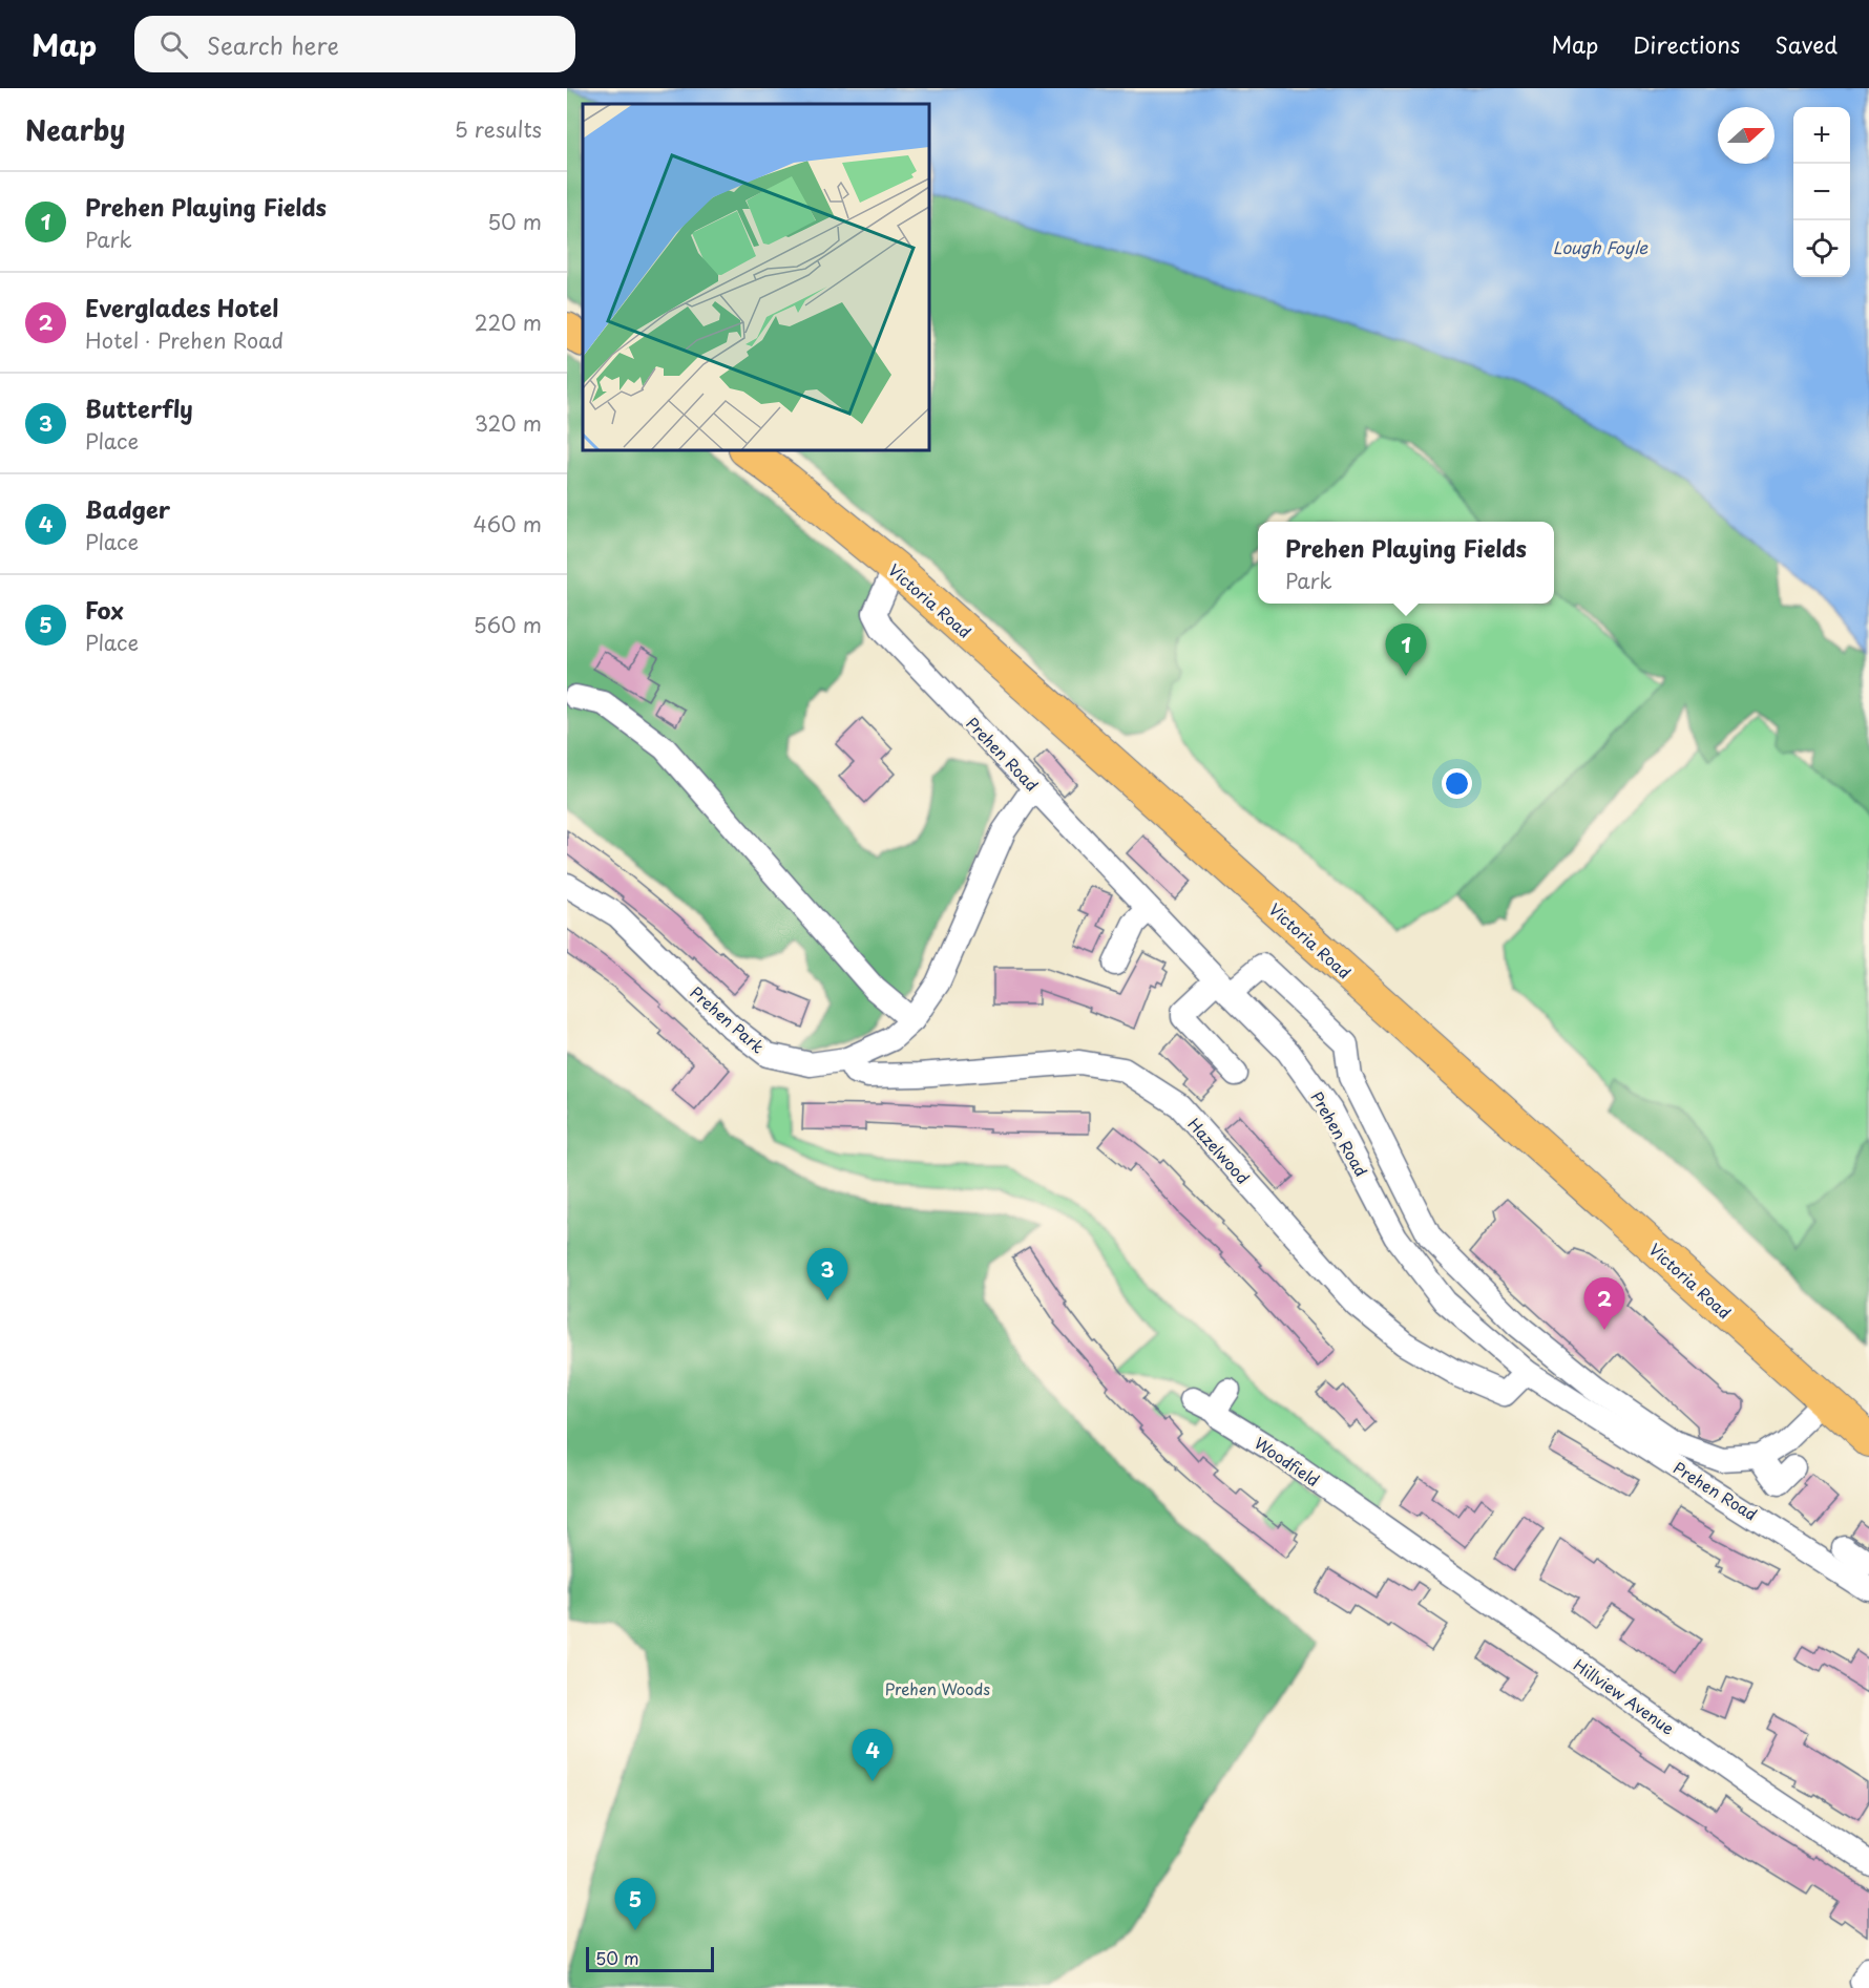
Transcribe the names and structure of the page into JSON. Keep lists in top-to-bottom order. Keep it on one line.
{"streets":{"highway":["Victoria Road"],"street":["Prehen Road","Prehen Park","Hazelwood","Woodfield","Hillview Avenue"]},"crossings":[["Victoria Road","Prehen Road"],["Prehen Road","Prehen Park"],["Prehen Road","Hazelwood"],["Prehen Park","Hazelwood"],["Woodfield","Hillview Avenue"]],"water":["Lough Foyle"],"parks":["Prehen Woods"],"scale_bar":"50 m","north":"right","page":{"header":"Map","search":"Search here","nav":["Map","Directions","Saved"],"heading":["Nearby","5 results"],"map_buttons":["+","−"],"list":[{"mark":"1","name":"Prehen Playing Fields","note":"Park","value":"50 m"},{"mark":"2","name":"Everglades Hotel","note":"Hotel · Prehen Road","value":"220 m"},{"mark":"3","name":"Butterfly","note":"Place","value":"320 m"},{"mark":"4","name":"Badger","note":"Place","value":"460 m"},{"mark":"5","name":"Fox","note":"Place","value":"560 m"}],"popup":["Prehen Playing Fields","Park"],"pins":["1","3","2","4","5"],"scale":"50 m"}}
